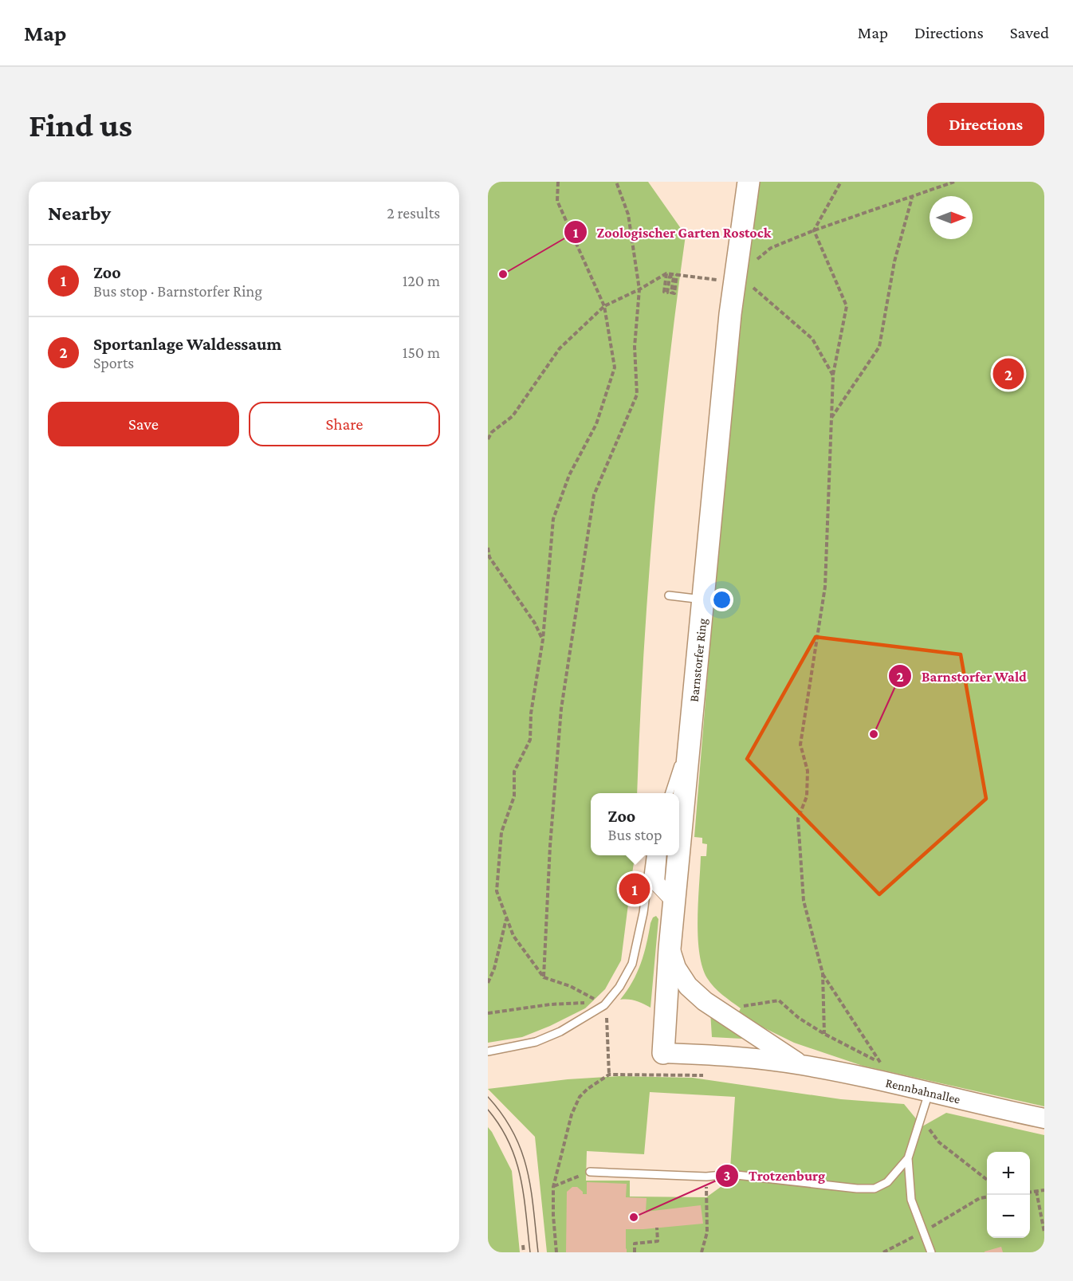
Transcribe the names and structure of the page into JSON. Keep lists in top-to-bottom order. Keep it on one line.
{"streets":{"main road":["Barnstorfer Ring"],"street":["Rennbahnallee"]},"crossings":[["Barnstorfer Ring","Rennbahnallee"]],"places":["Zoologischer Garten Rostock","Barnstorfer Wald","Trotzenburg"],"north":"right","page":{"header":"Map","nav":["Map","Directions","Saved"],"buttons":["Directions",["Save","Share"]],"title":"Find us","heading":["Nearby","2 results"],"list":[{"mark":"1","name":"Zoo","note":"Bus stop · Barnstorfer Ring","value":"120 m"},{"mark":"2","name":"Sportanlage Waldessaum","note":"Sports","value":"150 m"}],"pins":["2","1"],"popup":["Zoo","Bus stop"],"map_buttons":["+","−"]}}
